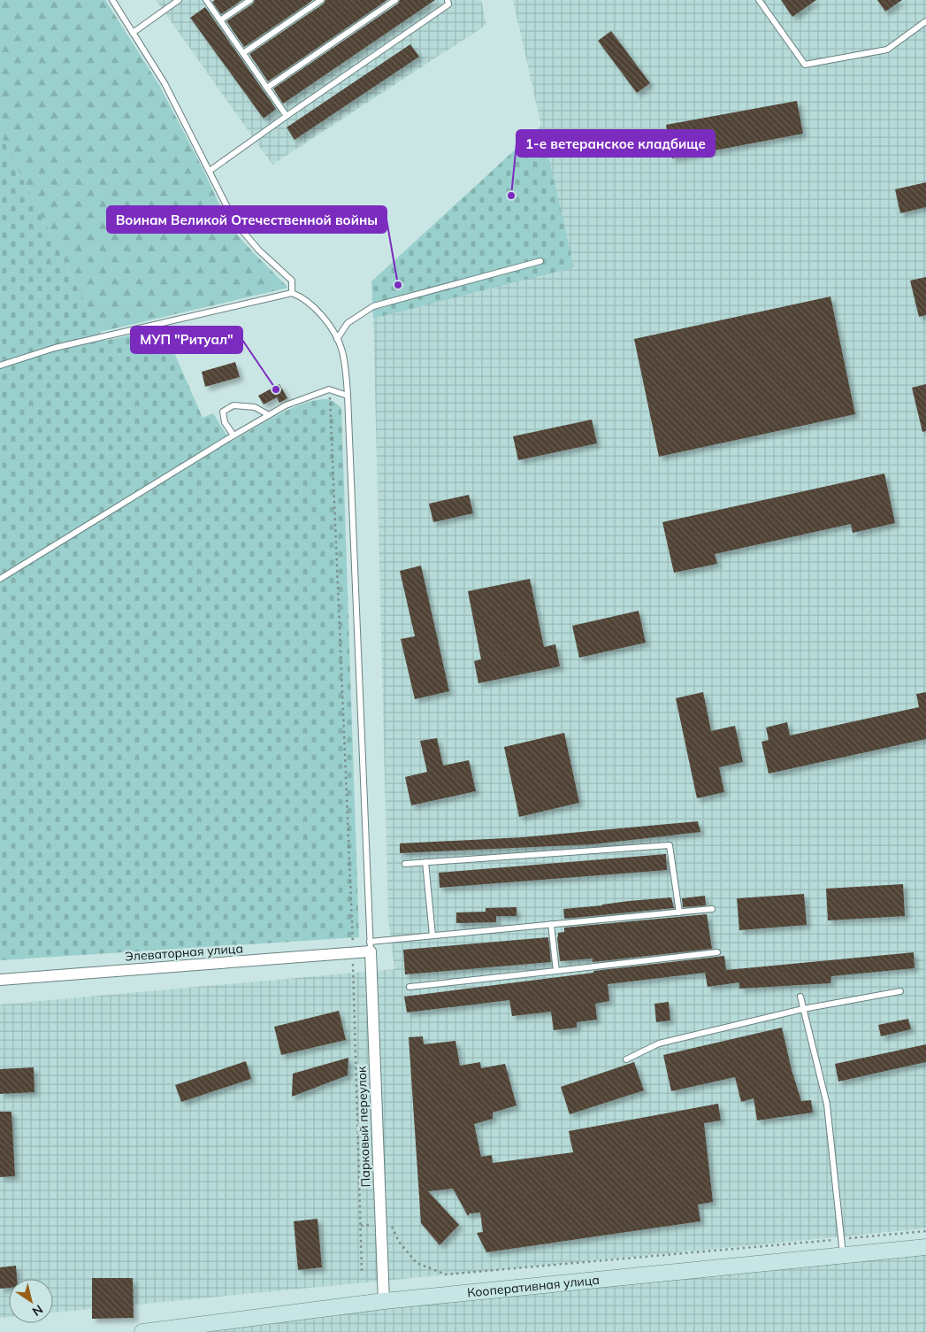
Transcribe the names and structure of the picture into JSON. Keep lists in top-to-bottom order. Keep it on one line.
{"streets":{"main road":["Кооперативная улица"],"street":["Элеваторная улица","Парковый переулок"]},"crossings":[["Элеваторная улица","Парковый переулок"],["Парковый переулок","Кооперативная улица"]],"places":["1-е ветеранское кладбище","Воинам Великой Отечественной войны","МУП \"Ритуал\""],"north":"bottom right"}
